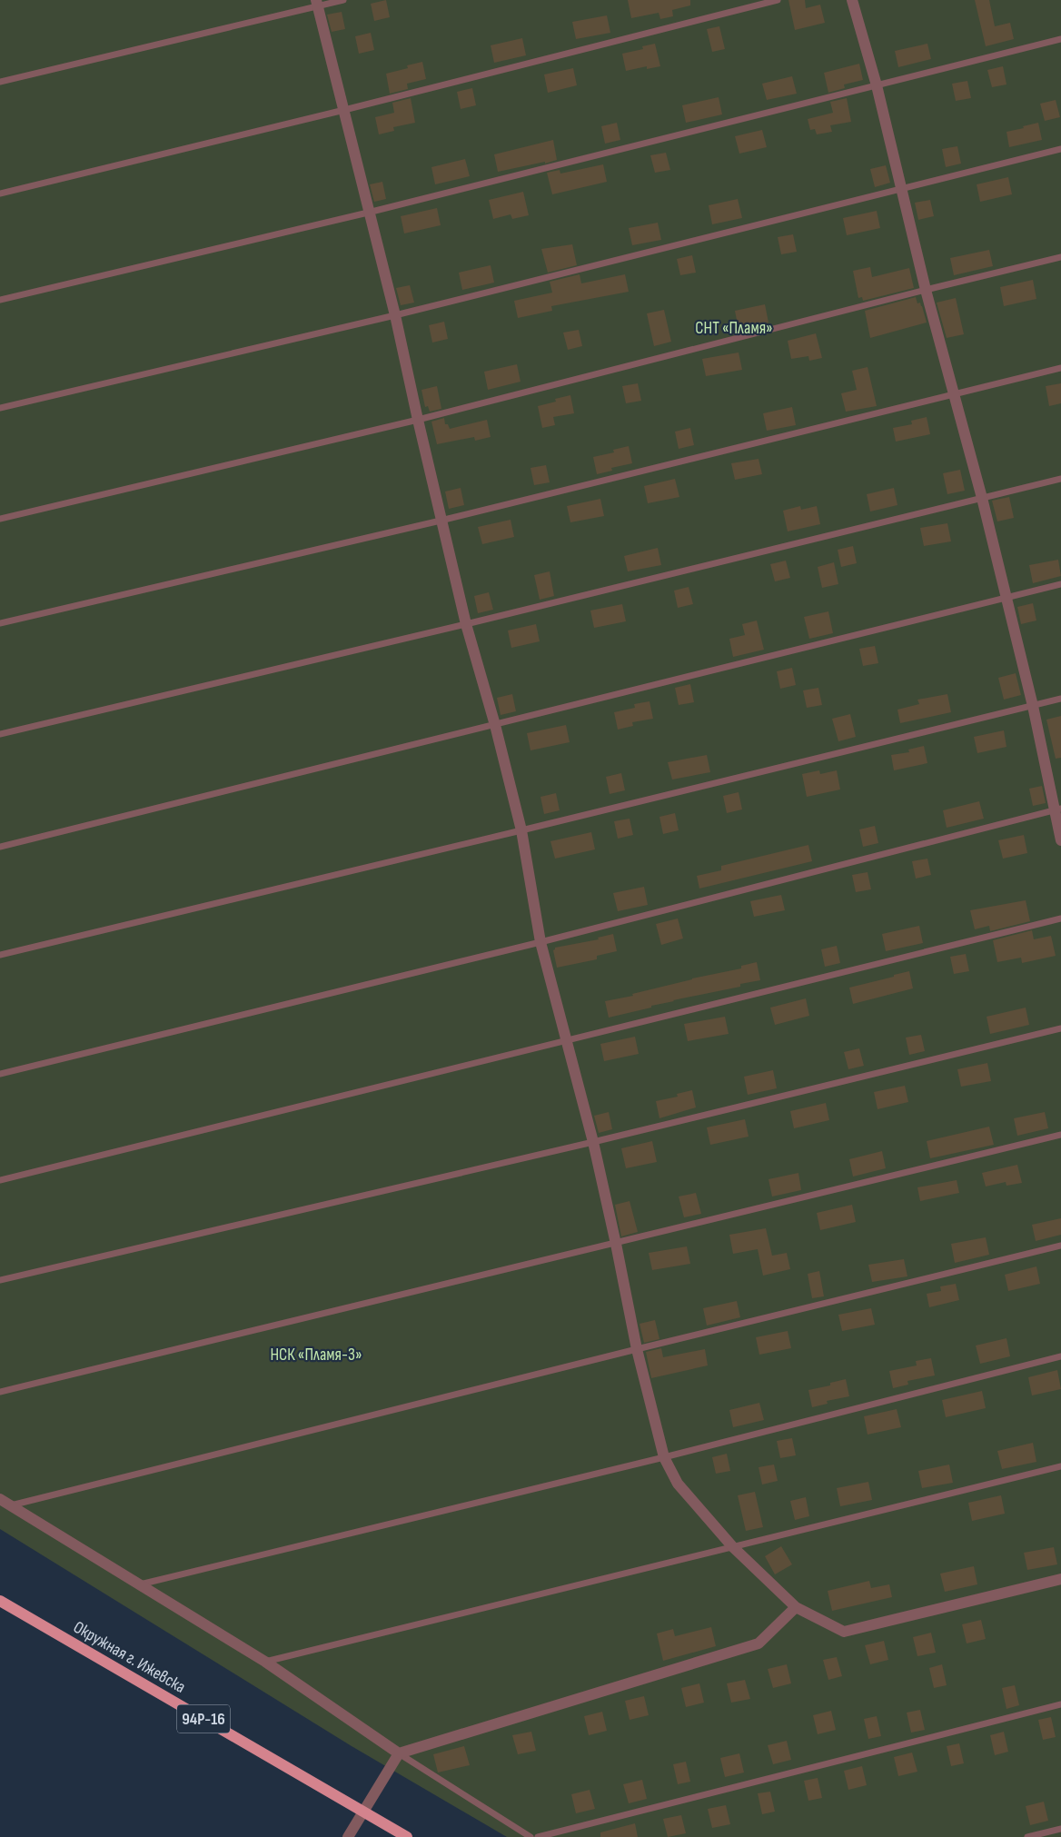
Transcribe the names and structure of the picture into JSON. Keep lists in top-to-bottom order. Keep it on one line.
{"streets":{"main road":["Окружная г. Ижевска","94Р-16"]},"parks":["СНТ «Пламя»","НСК «Пламя-3»"]}
